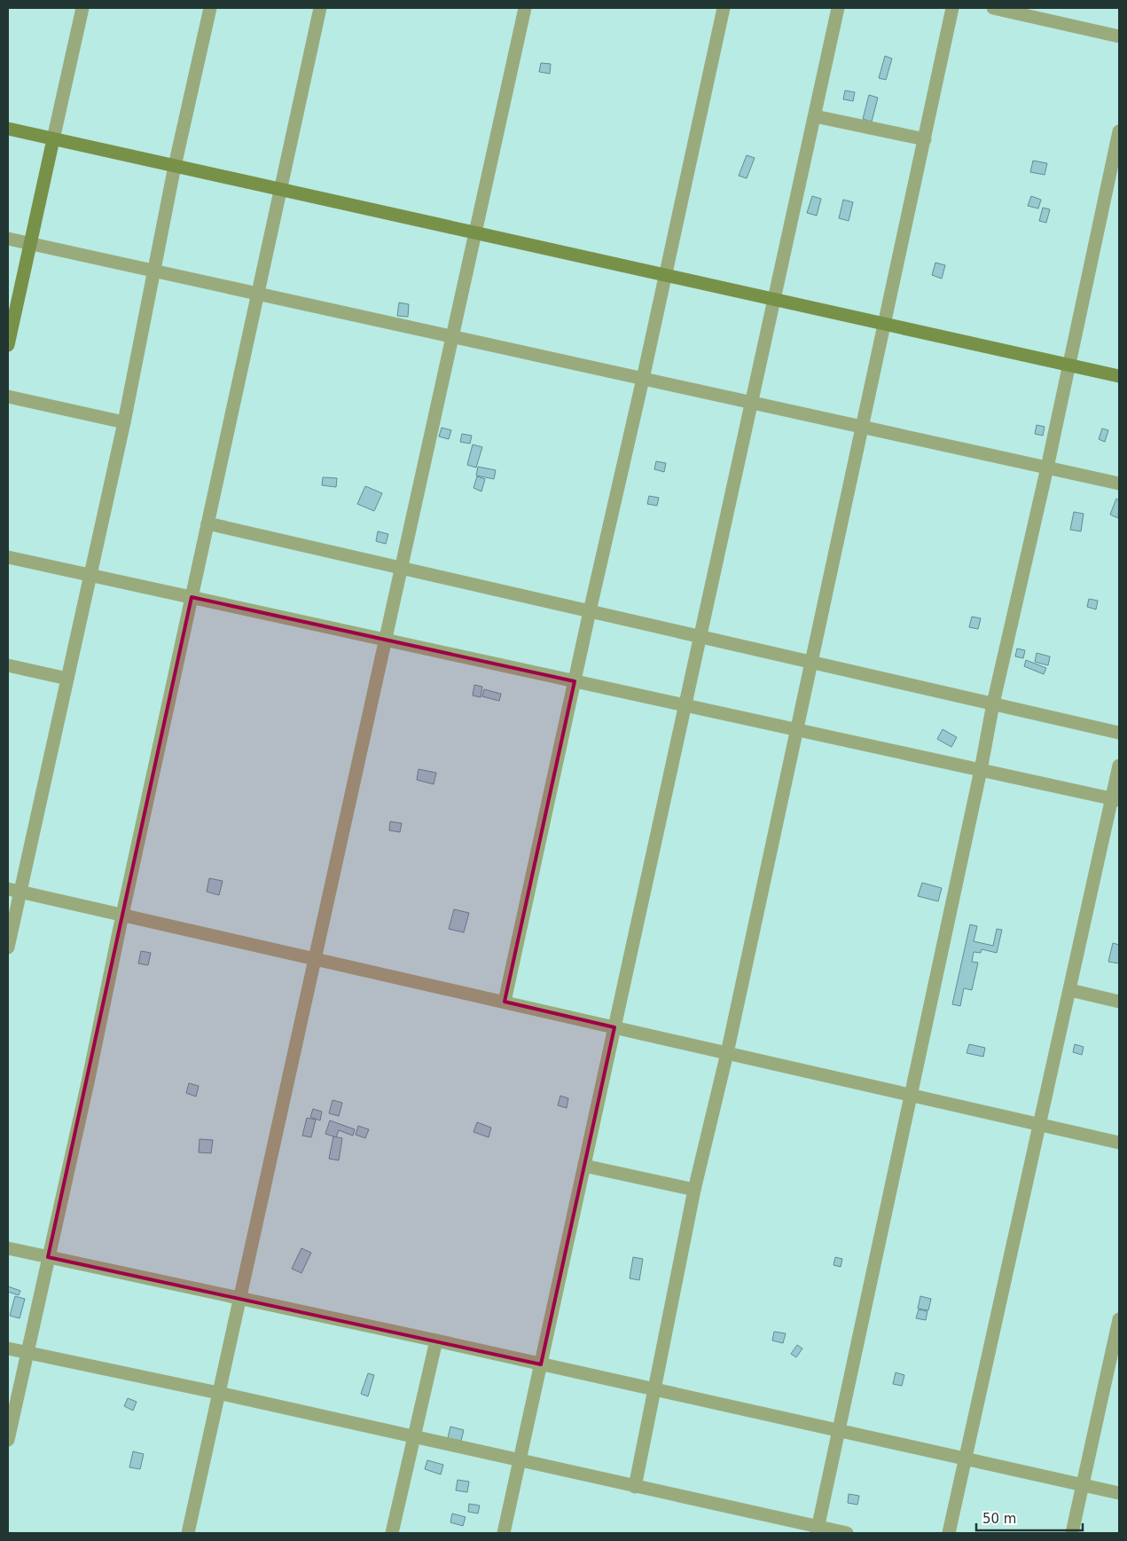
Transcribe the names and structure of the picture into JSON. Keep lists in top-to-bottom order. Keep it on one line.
{"scale_bar":"50 m"}
